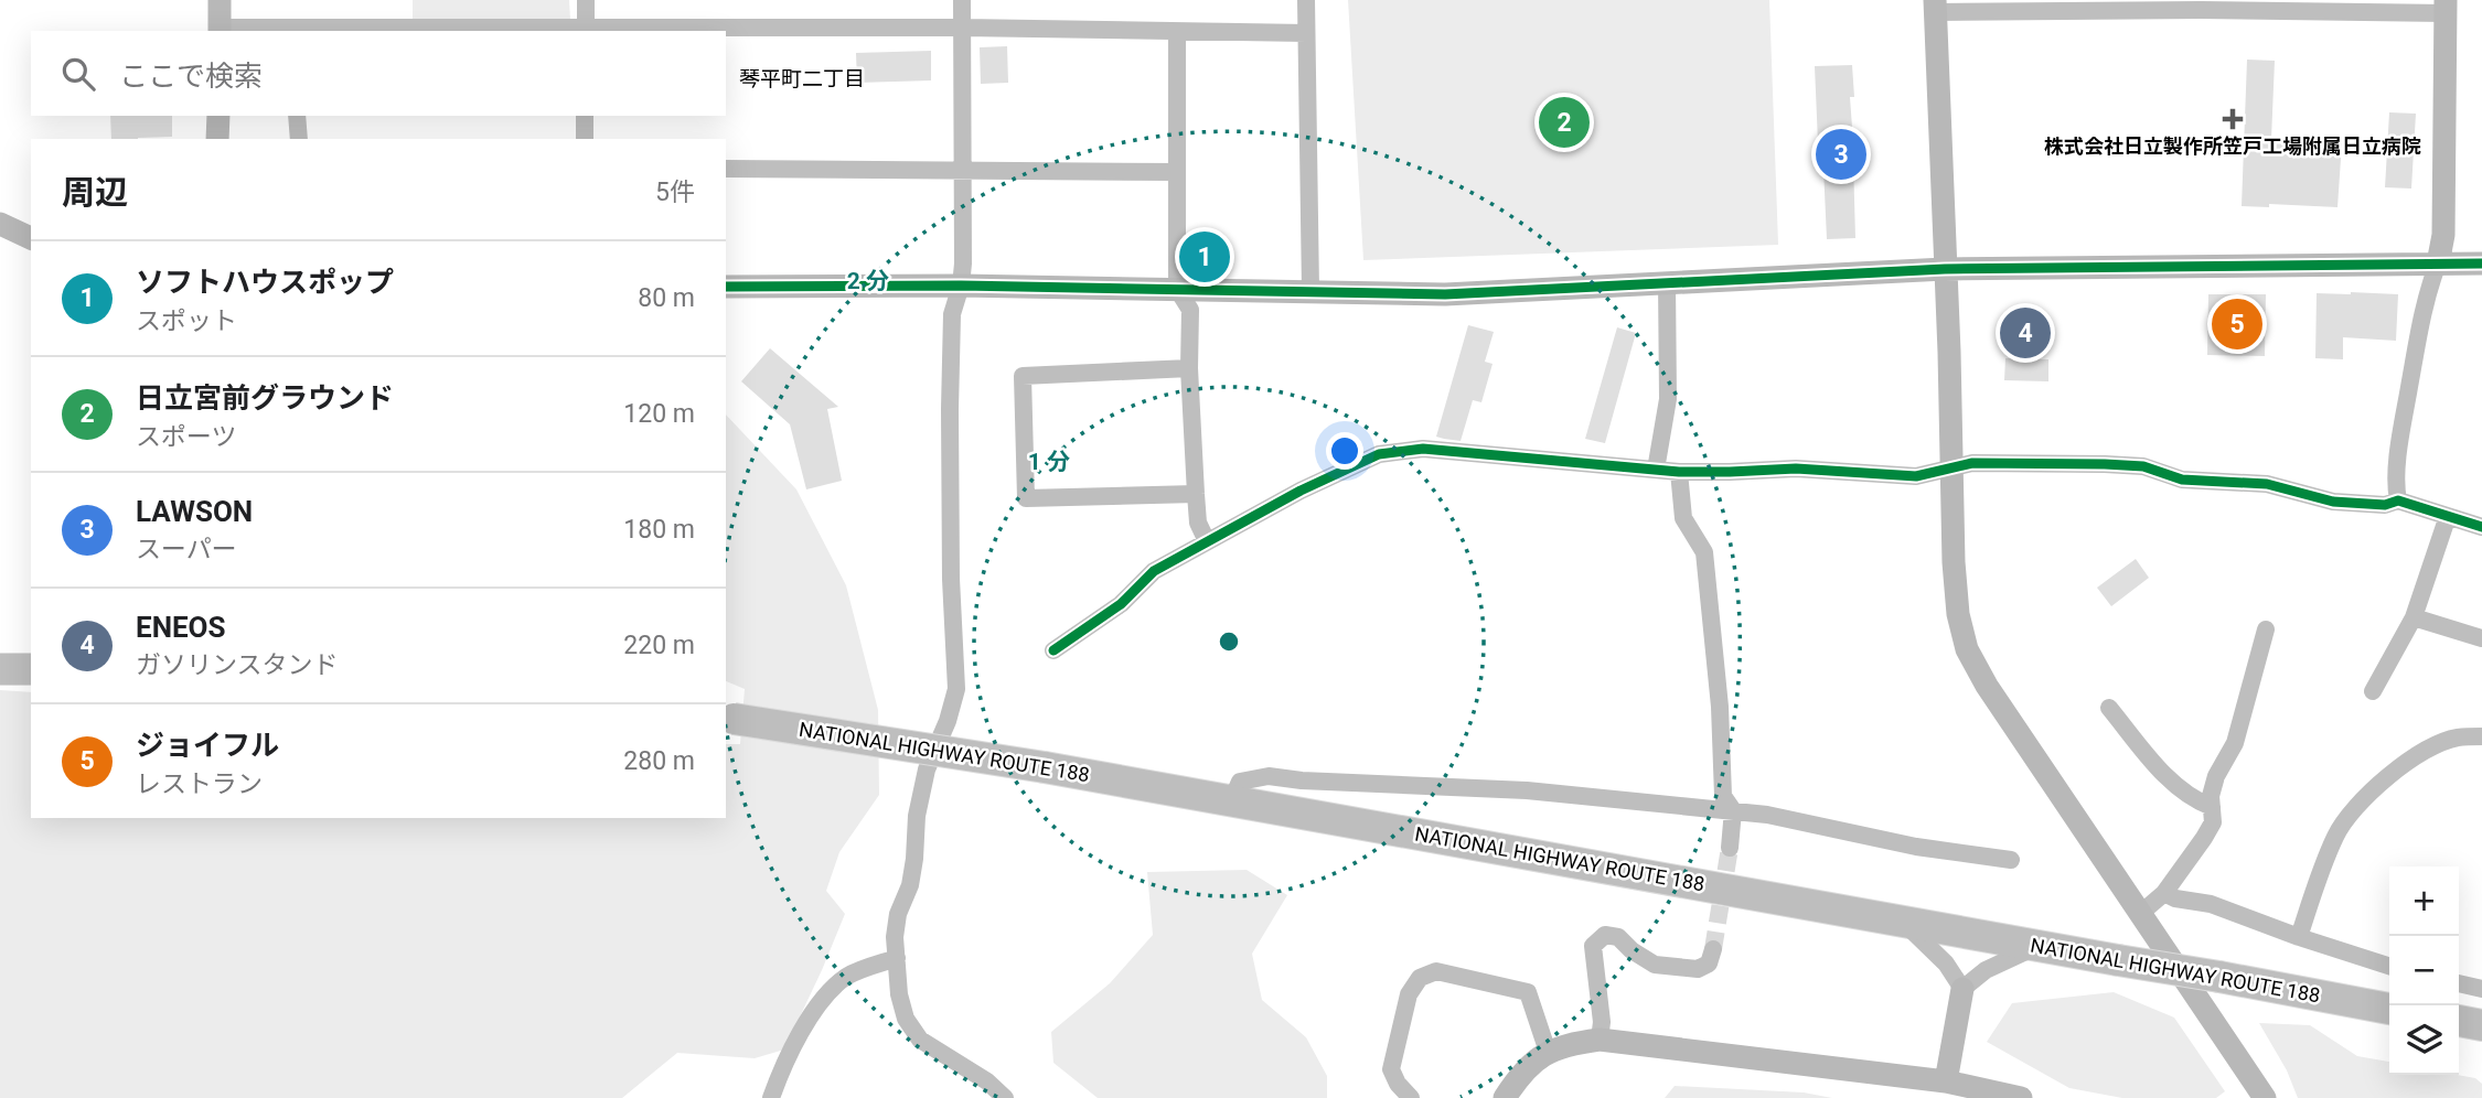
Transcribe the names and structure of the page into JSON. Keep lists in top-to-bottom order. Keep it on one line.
{"streets":{"highway":["NATIONAL HIGHWAY ROUTE 188"]},"districts":["琴平町二丁目"],"places":{"health":["株式会社日立製作所笠戸工場附属日立病院"]},"page":{"search":"ここで検索","pins":["2","3","1","5","4"],"heading":["周辺","5件"],"list":[{"mark":"1","name":"ソフトハウスポップ","note":"スポット","value":"80 m"},{"mark":"2","name":"日立宮前グラウンド","note":"スポーツ","value":"120 m"},{"mark":"3","name":"LAWSON","note":"スーパー","value":"180 m"},{"mark":"4","name":"ENEOS","note":"ガソリンスタンド","value":"220 m"},{"mark":"5","name":"ジョイフル","note":"レストラン","value":"280 m"}],"map_buttons":["+","−"]},"rings":["2 分","1 分"]}
